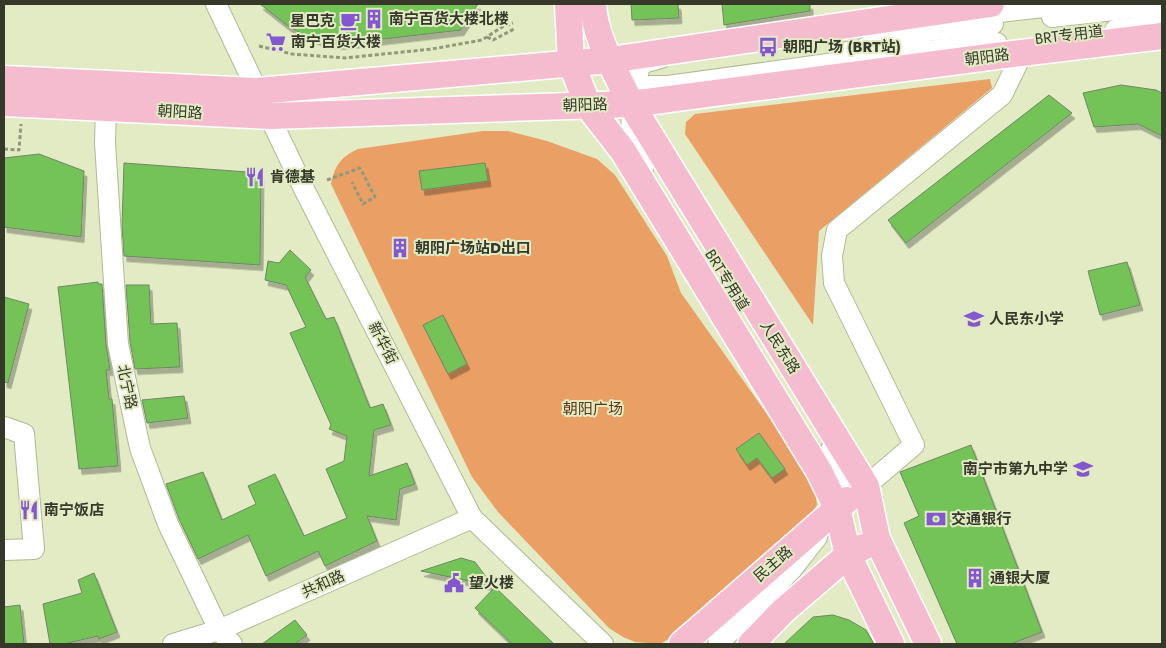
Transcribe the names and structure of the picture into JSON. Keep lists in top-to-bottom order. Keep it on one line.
{"streets":{"main road":["朝阳路","人民东路","民主路"],"street":["BRT专用道","新华街","北宁路","共和路"]},"crossings":[["BRT专用道","朝阳路"],["BRT专用道","人民东路"],["BRT专用道","民主路"],["朝阳路","新华街"],["朝阳路","人民东路"],["朝阳路","北宁路"],["新华街","共和路"],["人民东路","民主路"],["北宁路","共和路"]],"parks":["朝阳广场"],"places":{"building":["南宁百货大楼北楼","朝阳广场站D出口","通银大厦"],"cafe":["星巴克"],"supermarket":["南宁百货大楼"],"bus stop":["朝阳广场 (BRT站)"],"restaurant":["肯德基","南宁饭店"],"school or university":["人民东小学","南宁市第九中学"],"bank":["交通银行"],"public building":["望火楼"]}}
